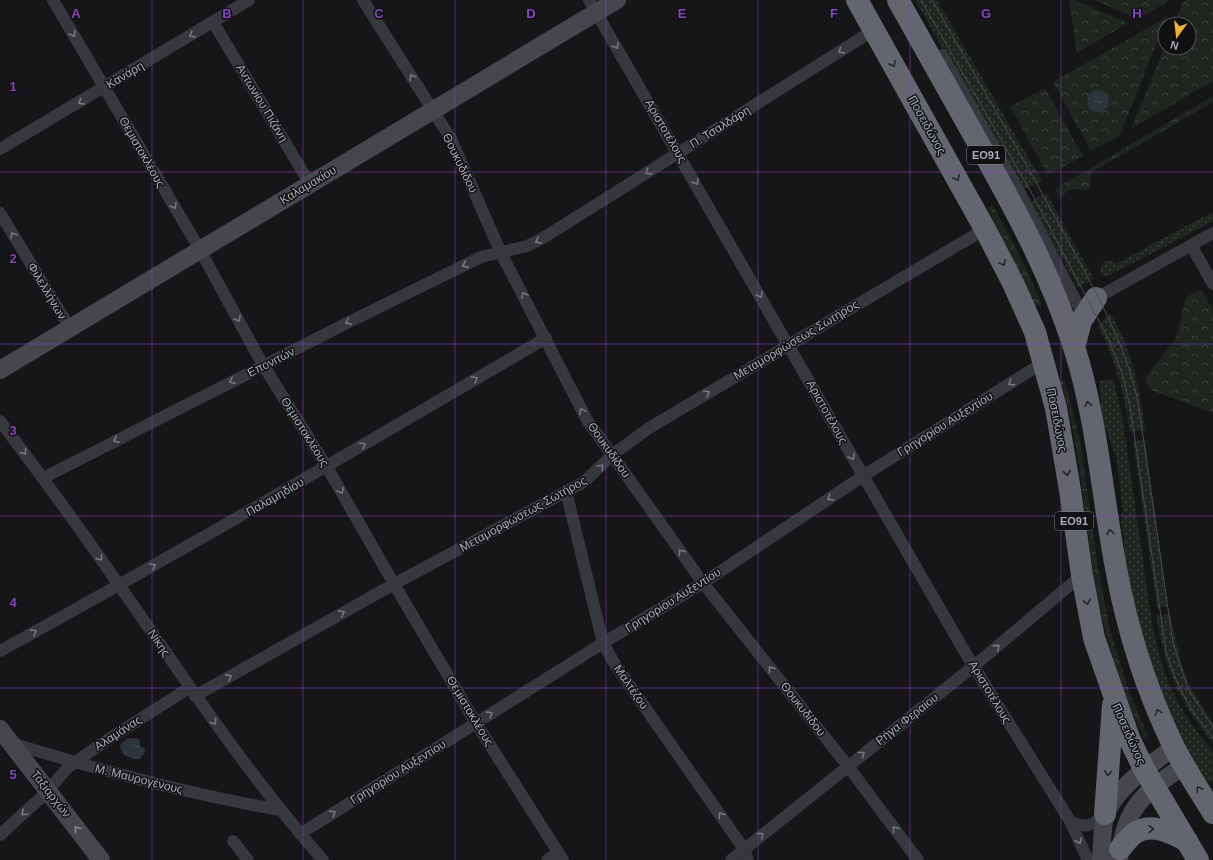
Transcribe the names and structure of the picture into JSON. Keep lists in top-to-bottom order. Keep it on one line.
{"streets":{"highway":["Ποσειδώνος","ΕΟ91"],"main road":["Καλαμακίου","Ταξιαρχών"],"street":["Κανάρη","Αντωνίου Πιζάνη","Π. Τσαλδάρη","Αριστοτέλους","Θεμιστοκλέους","Θουκυδίδου","Φιλελλήνων","Μεταμορφώσεως Σωτήρος","Επονιτών","Γρηγορίου Αυξεντίου","Παλαμηδίου","Νίκης","Μαλτέζου","Ρήγα Φεραίου","Αλαμάνας","Μ. Μαυρογένους"]},"crossings":[["Κανάρη","Αντωνίου Πιζάνη"],["Κανάρη","Θεμιστοκλέους"],["Αντωνίου Πιζάνη","Καλαμακίου"],["Ποσειδώνος","Π. Τσαλδάρη"],["Ποσειδώνος","Μεταμορφώσεως Σωτήρος"],["Ποσειδώνος","Γρηγορίου Αυξεντίου"],["Ποσειδώνος","Ρήγα Φεραίου"],["Π. Τσαλδάρη","Αριστοτέλους"],["Π. Τσαλδάρη","Θουκυδίδου"],["Π. Τσαλδάρη","Επονιτών"],["Αριστοτέλους","Καλαμακίου"],["Αριστοτέλους","Μεταμορφώσεως Σωτήρος"],["Αριστοτέλους","Γρηγορίου Αυξεντίου"],["Αριστοτέλους","Ρήγα Φεραίου"],["Θεμιστοκλέους","Καλαμακίου"],["Θεμιστοκλέους","Μεταμορφώσεως Σωτήρος"],["Θεμιστοκλέους","Επονιτών"],["Θεμιστοκλέους","Γρηγορίου Αυξεντίου"],["Θεμιστοκλέους","Παλαμηδίου"],["Θουκυδίδου","Καλαμακίου"],["Θουκυδίδου","Μεταμορφώσεως Σωτήρος"],["Θουκυδίδου","Επονιτών"],["Θουκυδίδου","Γρηγορίου Αυξεντίου"],["Θουκυδίδου","Παλαμηδίου"],["Θουκυδίδου","Ρήγα Φεραίου"],["Καλαμακίου","Φιλελλήνων"],["Μεταμορφώσεως Σωτήρος","Νίκης"],["Μεταμορφώσεως Σωτήρος","Μαλτέζου"],["Μεταμορφώσεως Σωτήρος","Αλαμάνας"],["Επονιτών","Νίκης"],["Γρηγορίου Αυξεντίου","Νίκης"],["Γρηγορίου Αυξεντίου","Μαλτέζου"],["Παλαμηδίου","Νίκης"],["Νίκης","Αλαμάνας"],["Νίκης","Μ. Μαυρογένους"],["Μαλτέζου","Ρήγα Φεραίου"],["Αλαμάνας","Μ. Μαυρογένους"],["Αλαμάνας","Ταξιαρχών"],["Μ. Μαυρογένους","Ταξιαρχών"]],"one_way":["Κανάρη","Π. Τσαλδάρη","Αριστοτέλους","Θεμιστοκλέους","Θουκυδίδου","Φιλελλήνων","Μεταμορφώσεως Σωτήρος","Επονιτών","Παλαμηδίου","Νίκης","Μαλτέζου","Ρήγα Φεραίου","Ταξιαρχών"],"north":"bottom","grid":{"columns":["A","B","C","D","E","F","G","H"],"rows":["1","2","3","4","5"]}}
